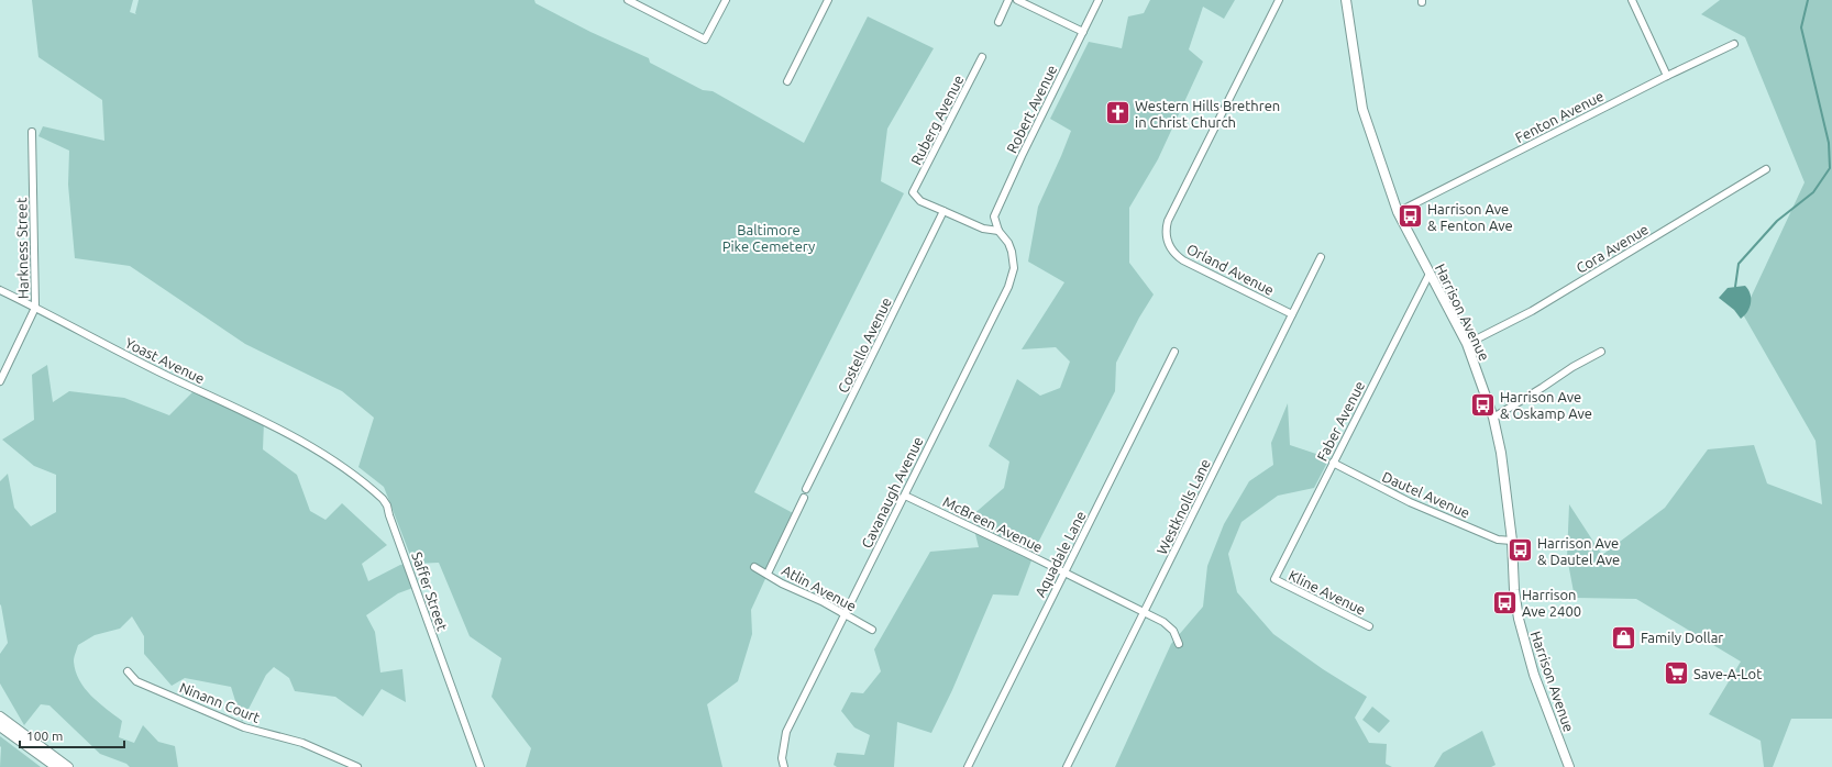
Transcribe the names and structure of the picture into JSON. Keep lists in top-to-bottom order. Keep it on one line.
{"streets":{"main road":["Harrison Avenue"],"street":["Robert Avenue","Fenton Avenue","Ruberg Avenue","Harkness Street","Cora Avenue","Orland Avenue","Costello Avenue","Yoast Avenue","Faber Avenue","Cavanaugh Avenue","Dautel Avenue","Westknolls Lane","McBreen Avenue","Aquadale Lane","Atlin Avenue","Saffer Street","Kline Avenue","Ninann Court"]},"crossings":[["Robert Avenue","Cavanaugh Avenue"],["Fenton Avenue","Harrison Avenue"],["Ruberg Avenue","Costello Avenue"],["Harkness Street","Yoast Avenue"],["Cora Avenue","Harrison Avenue"],["Orland Avenue","Westknolls Lane"],["Harrison Avenue","Faber Avenue"],["Harrison Avenue","Dautel Avenue"],["Yoast Avenue","Saffer Street"],["Faber Avenue","Dautel Avenue"],["Faber Avenue","Kline Avenue"],["Cavanaugh Avenue","McBreen Avenue"],["Cavanaugh Avenue","Atlin Avenue"],["Westknolls Lane","McBreen Avenue"],["McBreen Avenue","Aquadale Lane"]],"parks":["Baltimore Pike Cemetery"],"places":{"church":["Western Hills Brethren in Christ Church"],"bus stop":["Harrison Ave & Fenton Ave","Harrison Ave & Oskamp Ave","Harrison Ave & Dautel Ave","Harrison Ave 2400"],"shop":["Family Dollar"],"supermarket":["Save-A-Lot"]},"scale_bar":"100 m"}
